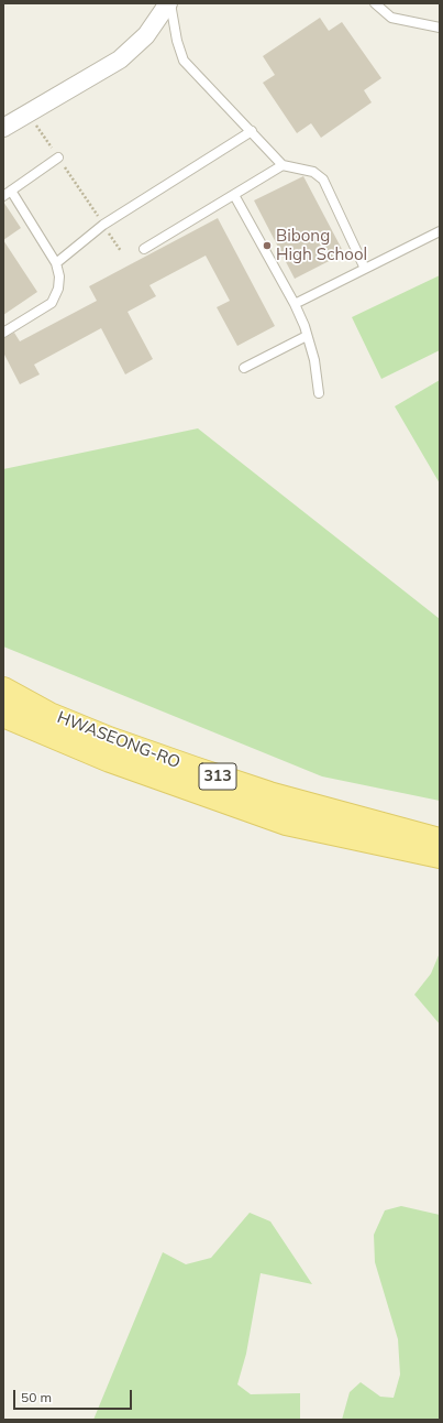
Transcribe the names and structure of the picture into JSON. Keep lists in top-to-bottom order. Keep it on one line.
{"streets":{"main road":["HWASEONG-RO","313"]},"places":["Bibong High School"],"scale_bar":"50 m"}
